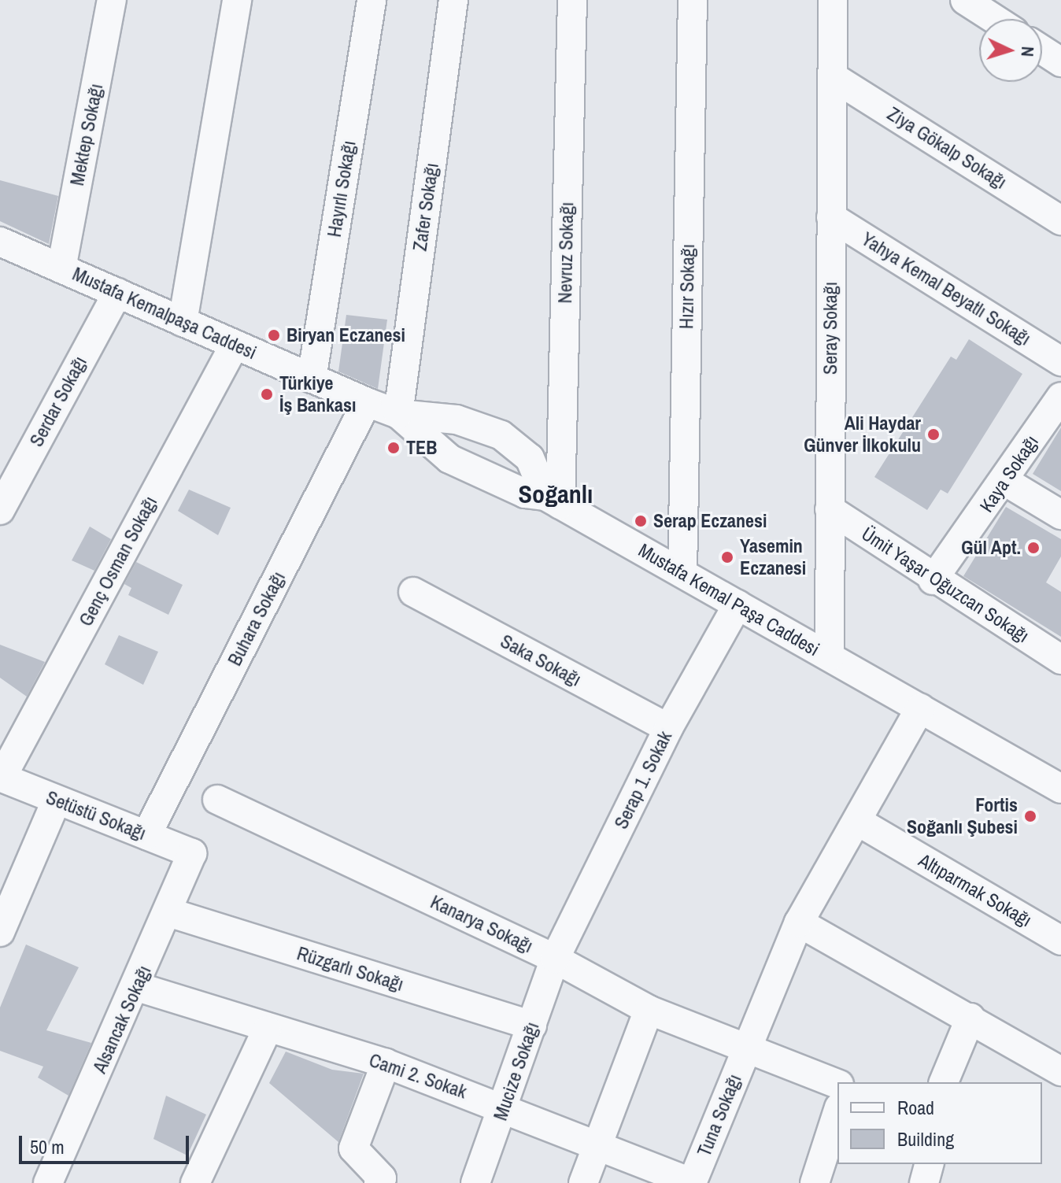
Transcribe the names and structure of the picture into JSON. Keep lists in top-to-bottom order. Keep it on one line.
{"streets":{"street":["Mektep Sokağı","Ziya Gökalp Sokağı","Hayırlı Sokağı","Zafer Sokağı","Nevruz Sokağı","Hızır Sokağı","Yahya Kemal Beyatlı Sokağı","Mustafa Kemalpaşa Caddesi","Seray Sokağı","Serdar Sokağı","Kaya Sokağı","Genç Osman Sokağı","Ümit Yaşar Oğuzcan Sokağı","Mustafa Kemal Paşa Caddesi","Buhara Sokağı","Saka Sokağı","Serap 1. Sokak","Setüstü Sokağı","Altıparmak Sokağı","Kanarya Sokağı","Rüzgarlı Sokağı","Alsancak Sokağı","Mucize Sokağı","Cami 2. Sokak","Tuna Sokağı"]},"crossings":[["Mektep Sokağı","Mustafa Kemalpaşa Caddesi"],["Ziya Gökalp Sokağı","Seray Sokağı"],["Hayırlı Sokağı","Mustafa Kemalpaşa Caddesi"],["Zafer Sokağı","Mustafa Kemalpaşa Caddesi"],["Zafer Sokağı","Mustafa Kemal Paşa Caddesi"],["Nevruz Sokağı","Mustafa Kemal Paşa Caddesi"],["Hızır Sokağı","Mustafa Kemal Paşa Caddesi"],["Yahya Kemal Beyatlı Sokağı","Seray Sokağı"],["Mustafa Kemalpaşa Caddesi","Serdar Sokağı"],["Mustafa Kemalpaşa Caddesi","Genç Osman Sokağı"],["Mustafa Kemalpaşa Caddesi","Mustafa Kemal Paşa Caddesi"],["Mustafa Kemalpaşa Caddesi","Buhara Sokağı"],["Seray Sokağı","Ümit Yaşar Oğuzcan Sokağı"],["Seray Sokağı","Mustafa Kemal Paşa Caddesi"],["Kaya Sokağı","Ümit Yaşar Oğuzcan Sokağı"],["Genç Osman Sokağı","Setüstü Sokağı"],["Mustafa Kemal Paşa Caddesi","Serap 1. Sokak"],["Mustafa Kemal Paşa Caddesi","Tuna Sokağı"],["Buhara Sokağı","Setüstü Sokağı"],["Saka Sokağı","Serap 1. Sokak"],["Serap 1. Sokak","Kanarya Sokağı"],["Serap 1. Sokak","Mucize Sokağı"],["Setüstü Sokağı","Alsancak Sokağı"],["Altıparmak Sokağı","Tuna Sokağı"],["Kanarya Sokağı","Mucize Sokağı"],["Kanarya Sokağı","Tuna Sokağı"],["Rüzgarlı Sokağı","Alsancak Sokağı"],["Rüzgarlı Sokağı","Mucize Sokağı"],["Alsancak Sokağı","Cami 2. Sokak"],["Mucize Sokağı","Cami 2. Sokak"],["Cami 2. Sokak","Tuna Sokağı"]],"districts":["Soğanlı"],"places":["Biryan Eczanesi","Türkiye İş Bankası","Ali Haydar Günver İlkokulu","TEB","Serap Eczanesi","Gül Apt.","Yasemin Eczanesi","Fortis Soğanlı Şubesi"],"legend":["Road","Building"],"scale_bar":"50 m","north":"right"}
